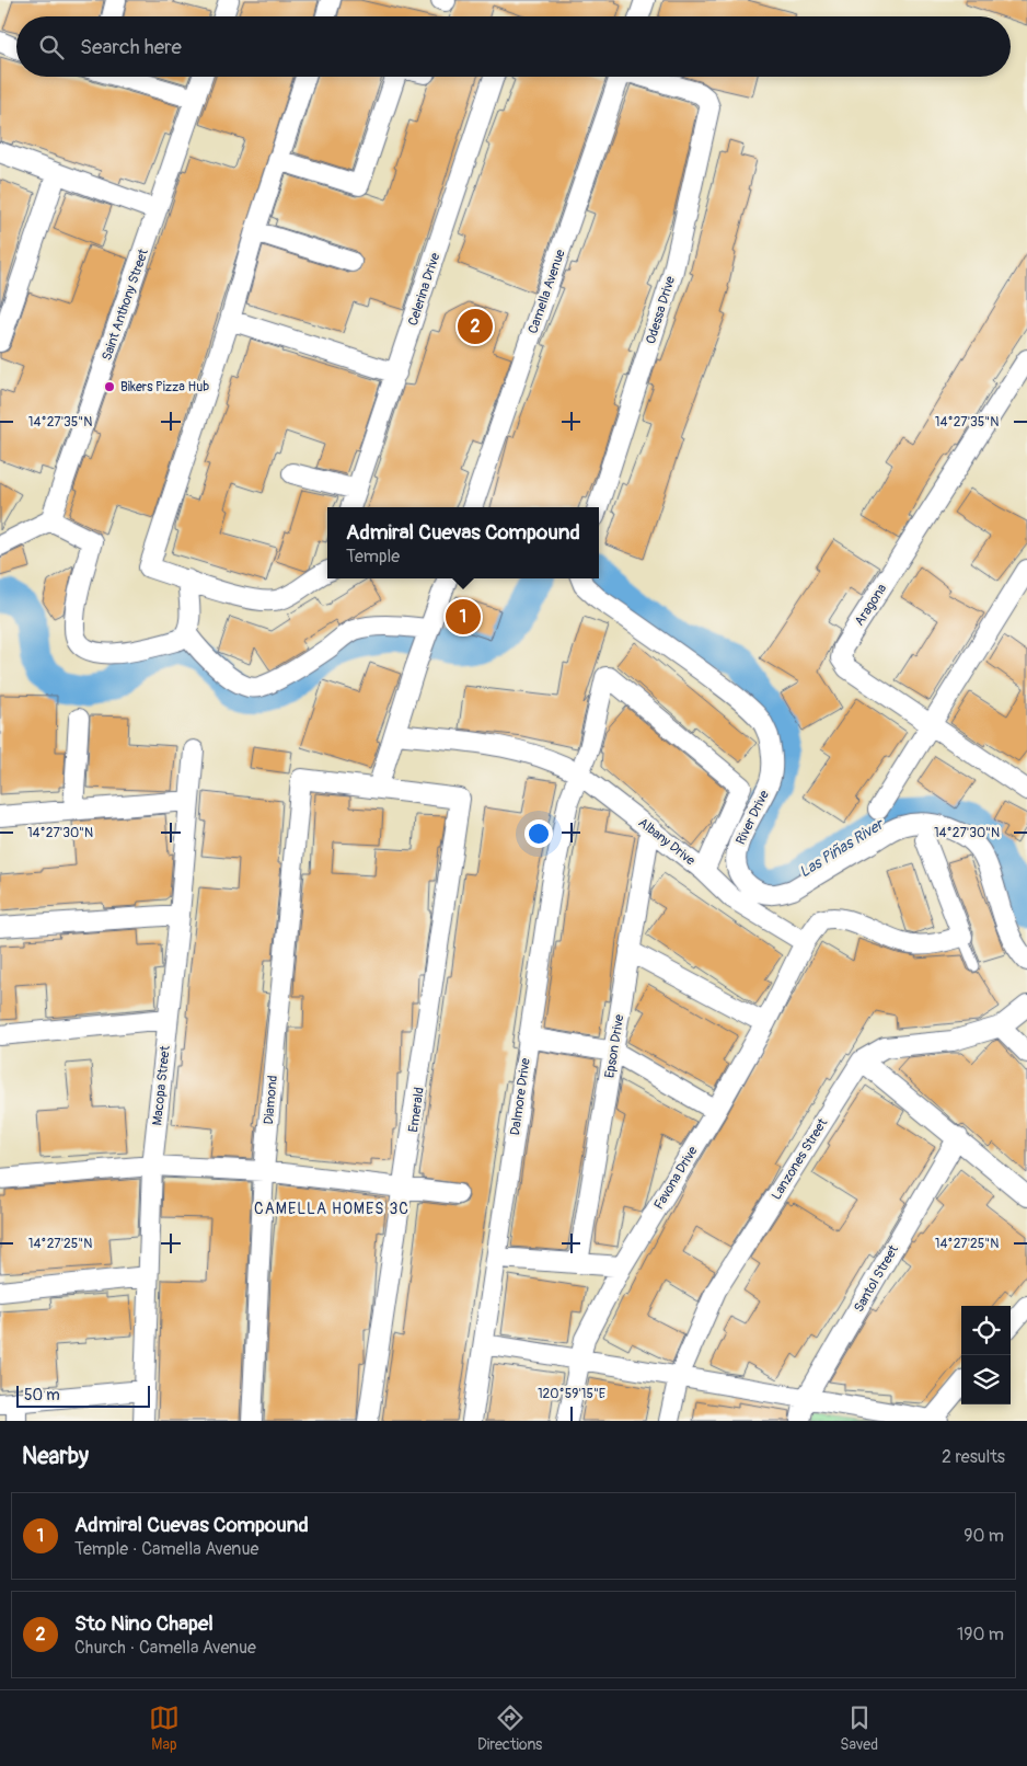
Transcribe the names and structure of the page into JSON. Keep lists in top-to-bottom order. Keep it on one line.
{"streets":{"street":["Celerina Drive","Camella Avenue","Saint Anthony Street","Odessa Drive","Aragona","River Drive","Albany Drive","Epson Drive","Macopa Street","Dalmore Drive","Diamond","Emerald","Lanzones Street","Favona Drive","Santol Street"]},"crossings":[["Albany Drive","Epson Drive"],["Albany Drive","Dalmore Drive"],["Albany Drive","Favona Drive"],["Diamond","Emerald"]],"districts":["CAMELLA HOMES 3C"],"water":["Las Piñas River"],"places":["Bikers Pizza Hub"],"scale_bar":"50 m","page":{"search":"Search here","pins":["2","1"],"popup":["Admiral Cuevas Compound","Temple"],"scale":"50 m","heading":["Nearby","2 results"],"list":[{"mark":"1","name":"Admiral Cuevas Compound","note":"Temple · Camella Avenue","value":"90 m"},{"mark":"2","name":"Sto Nino Chapel","note":"Church · Camella Avenue","value":"190 m"}],"nav":["Map","Directions","Saved"]},"coordinates":["14°27'35\"N","14°27'30\"N","14°27'25\"N","120°59'15\"E"]}
